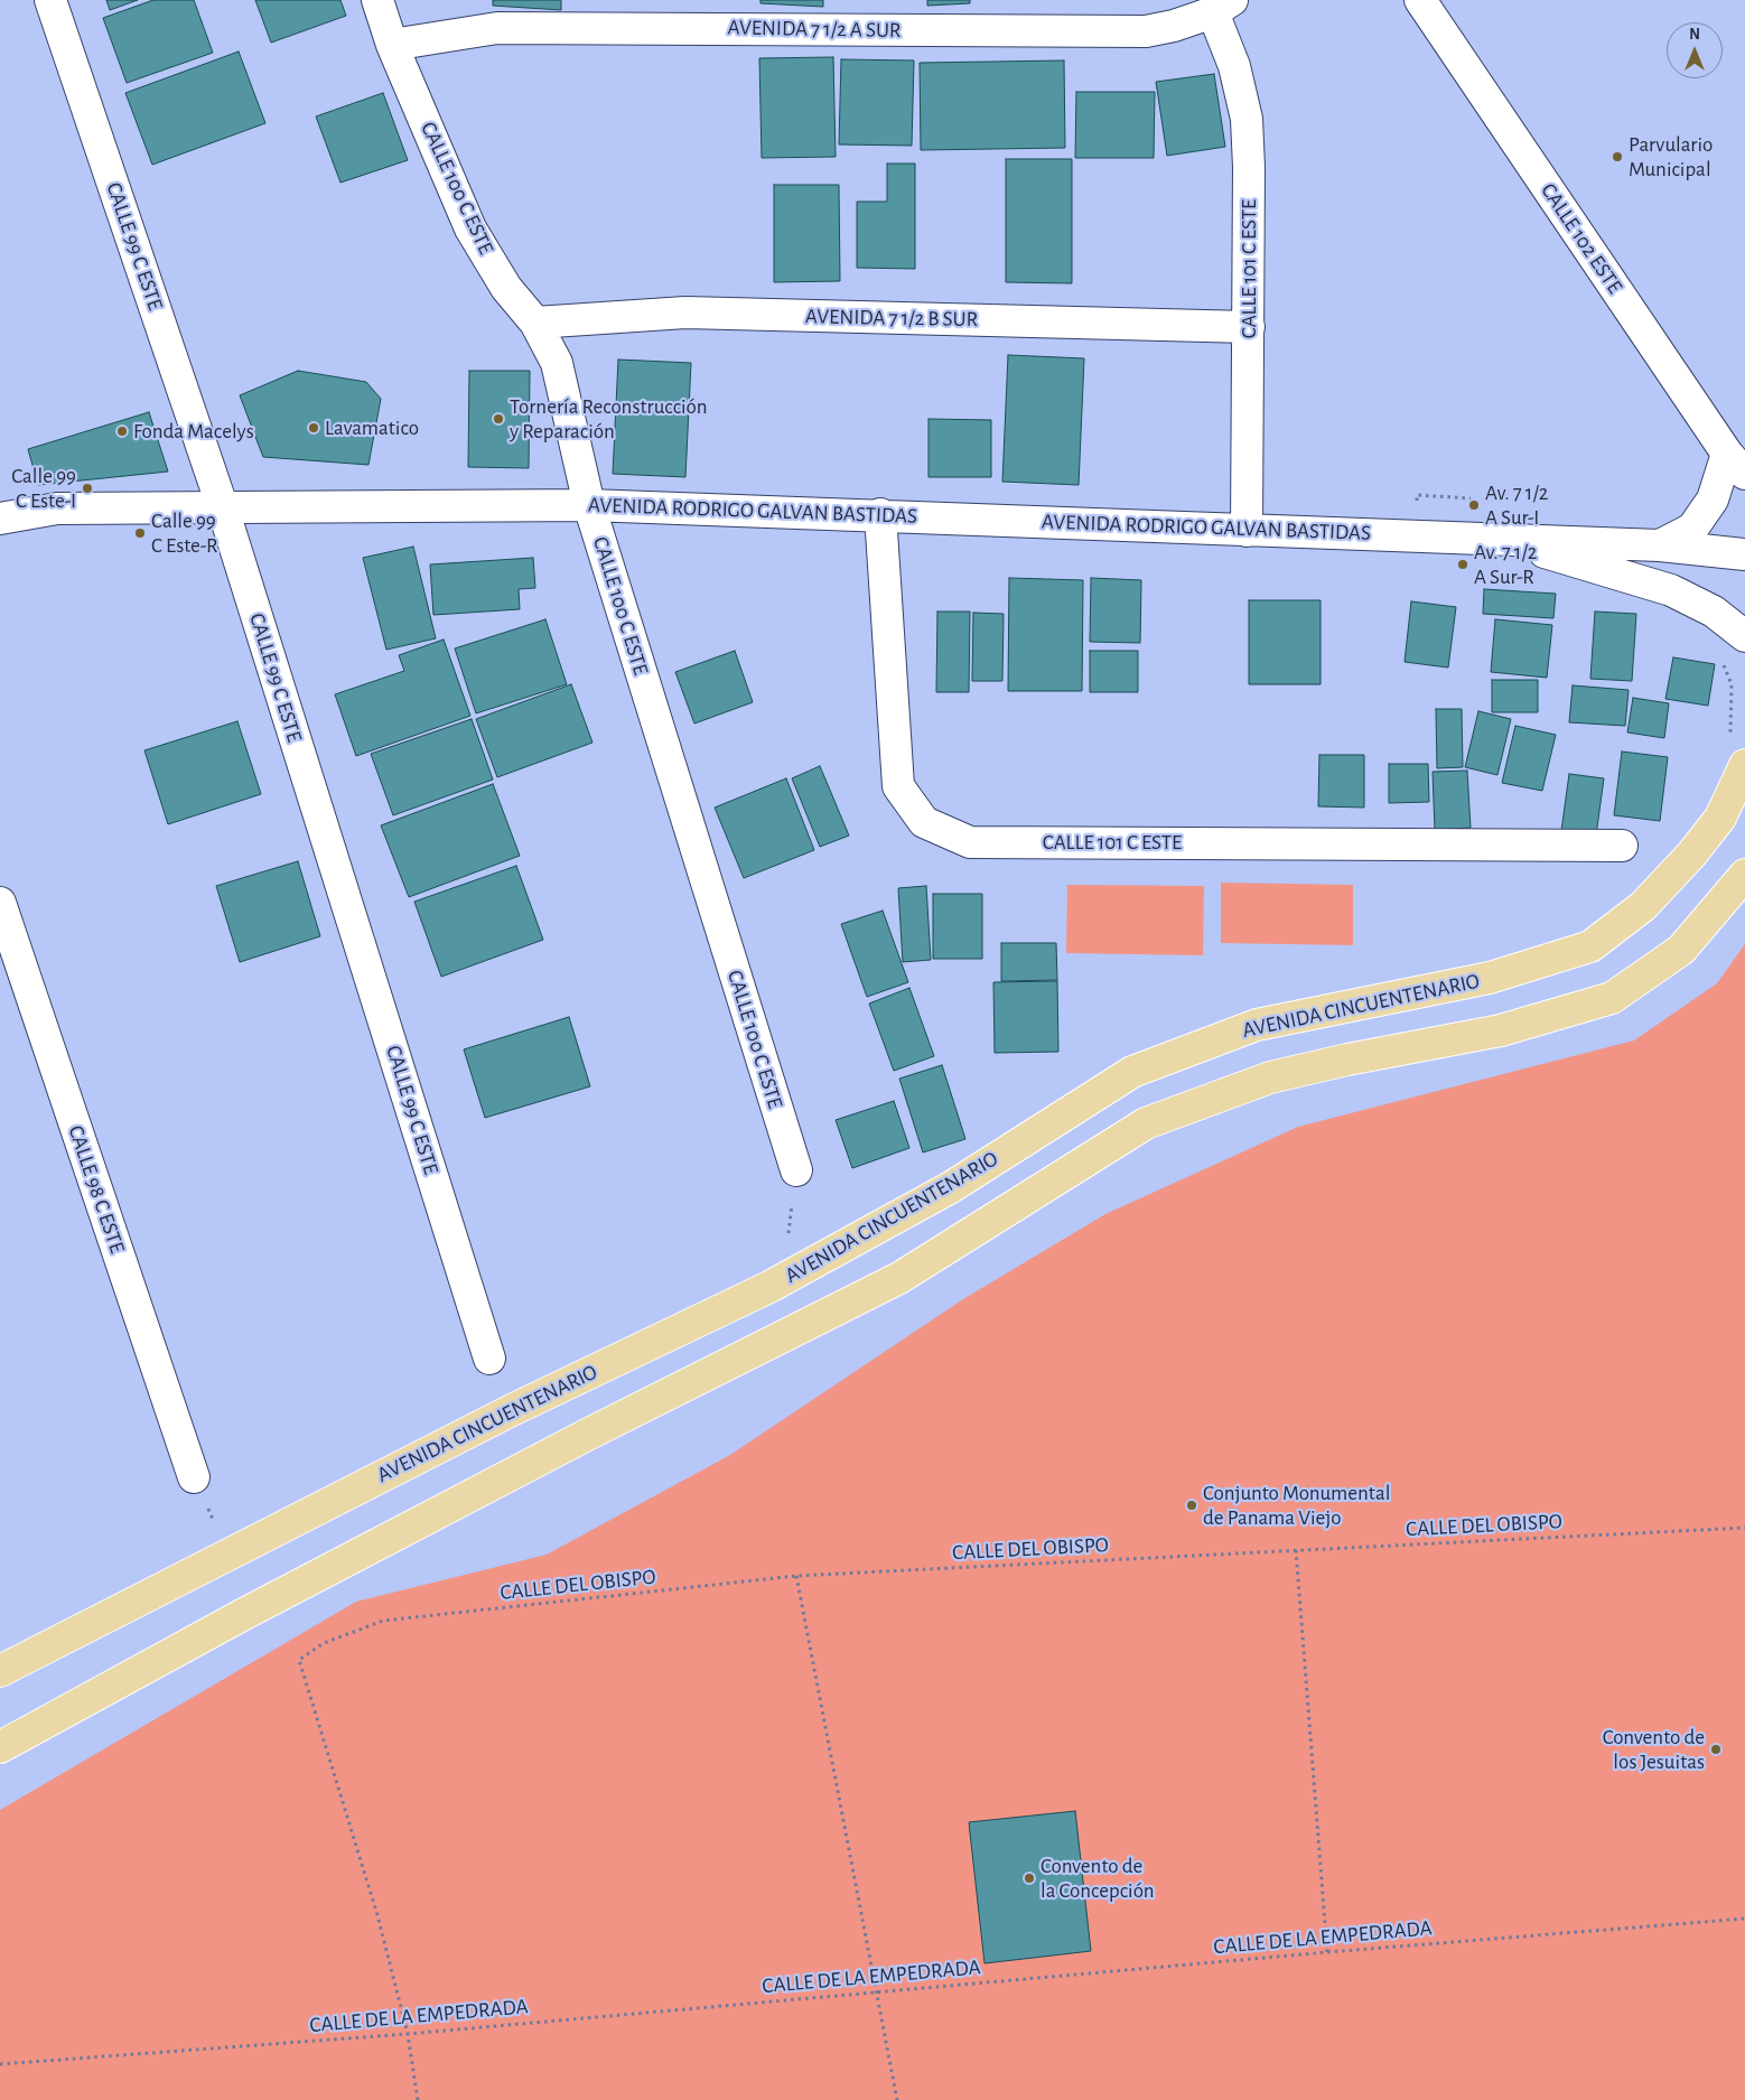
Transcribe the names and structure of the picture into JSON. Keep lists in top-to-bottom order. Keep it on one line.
{"streets":{"main road":["AVENIDA CINCUENTENARIO"],"street":["AVENIDA 7 1/2 A SUR","CALLE 100 C ESTE","CALLE 102 ESTE","CALLE 99 C ESTE","CALLE 101 C ESTE","AVENIDA 7 1/2 B SUR","AVENIDA RODRIGO GALVAN BASTIDAS","CALLE 98 C ESTE"],"path":["CALLE DEL OBISPO","CALLE DE LA EMPEDRADA"]},"crossings":[["AVENIDA 7 1/2 A SUR","CALLE 100 C ESTE"],["AVENIDA 7 1/2 A SUR","CALLE 101 C ESTE"],["CALLE 100 C ESTE","AVENIDA 7 1/2 B SUR"],["CALLE 100 C ESTE","AVENIDA RODRIGO GALVAN BASTIDAS"],["CALLE 99 C ESTE","AVENIDA RODRIGO GALVAN BASTIDAS"],["CALLE 101 C ESTE","AVENIDA 7 1/2 B SUR"],["CALLE 101 C ESTE","AVENIDA RODRIGO GALVAN BASTIDAS"],["CALLE DEL OBISPO","CALLE DE LA EMPEDRADA"]],"places":["Parvulario Municipal","Tornería Reconstrucción y Reparación","Lavamatico","Fonda Macelys","Calle 99 C Este-I","Av. 7 1/2 A Sur-I","Calle 99 C Este-R","Av. 7 1/2 A Sur-R","Conjunto Monumental de Panama Viejo","Convento de los Jesuitas","Convento de la Concepción"],"north":"top"}
